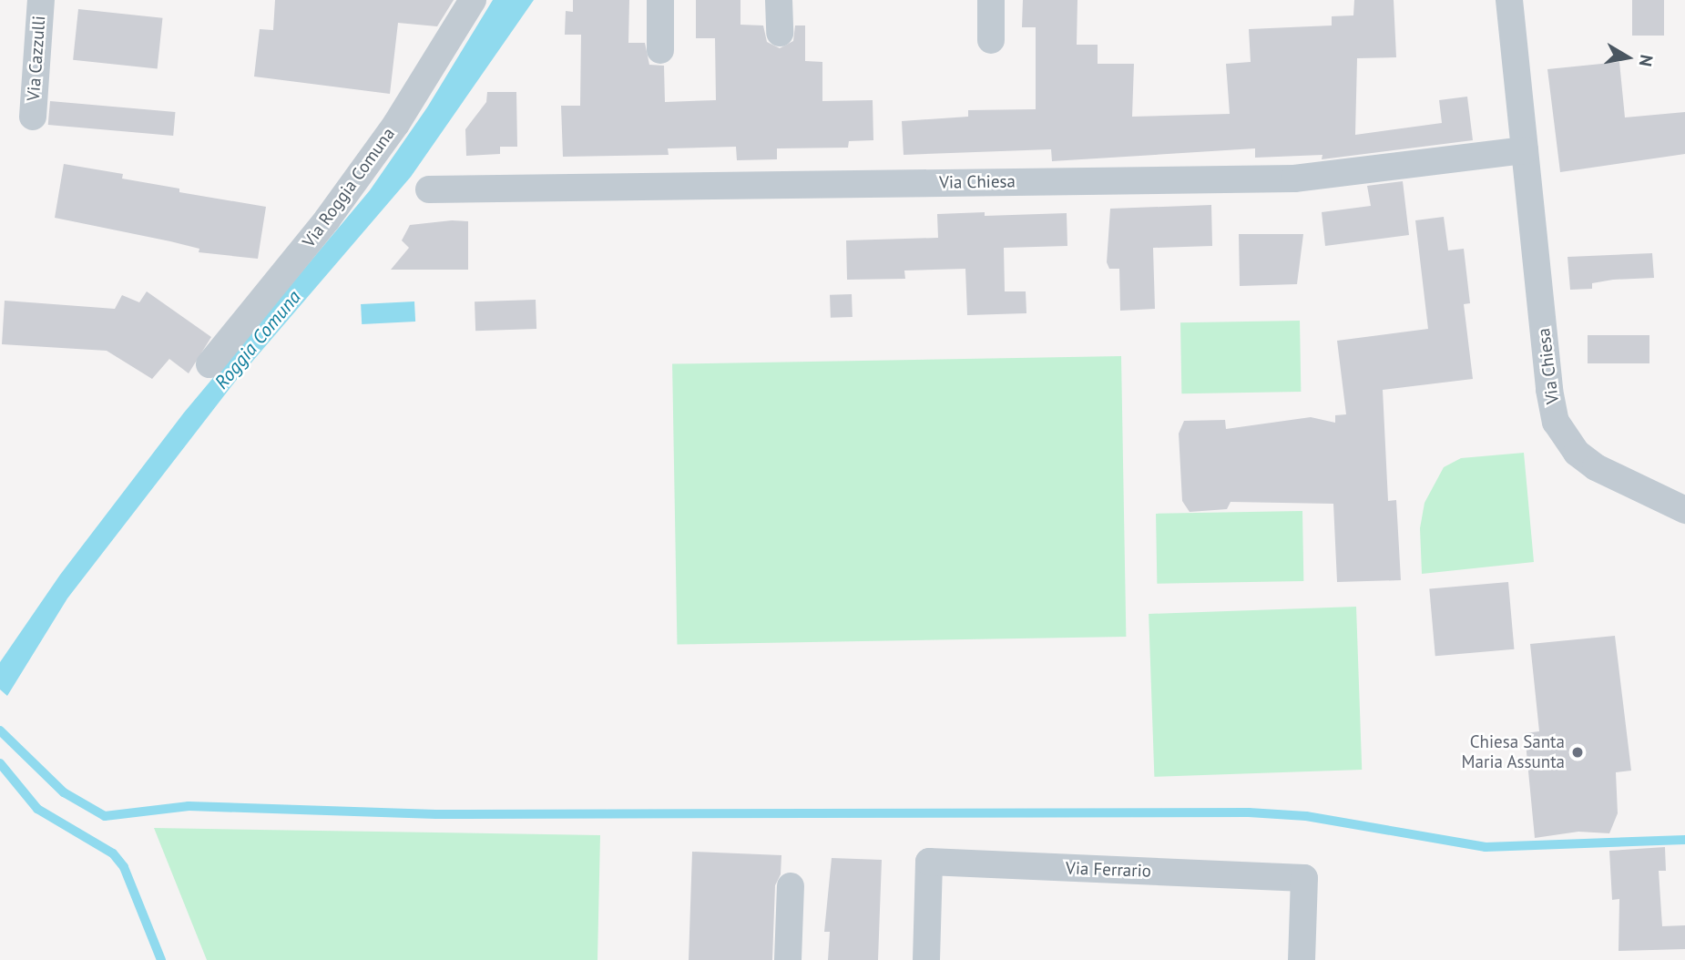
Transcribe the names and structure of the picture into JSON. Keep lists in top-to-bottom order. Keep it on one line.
{"streets":{"street":["Via Cazzulli","Via Chiesa","Via Roggia Comuna","Via Ferrario"]},"water":["Roggia Comuna"],"places":["Chiesa Santa Maria Assunta"],"north":"right"}
